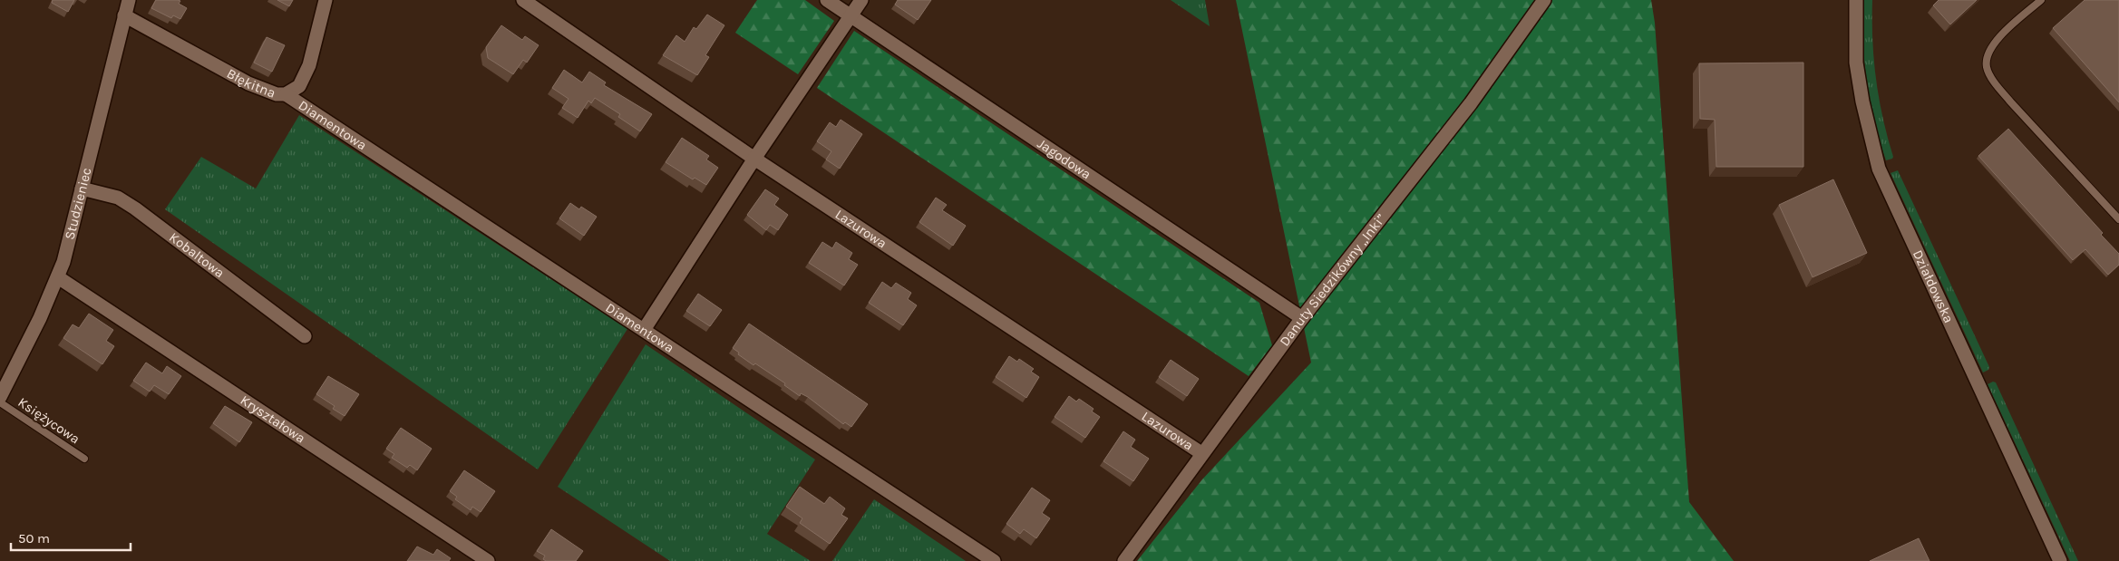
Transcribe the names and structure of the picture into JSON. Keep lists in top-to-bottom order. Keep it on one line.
{"streets":{"street":["Błękitna","Diamentowa","Jagodowa","Studzieniec","Lazurowa","Kobaltowa","Danuty Siedzikówny „Inki”","Działdowska","Kryształowa"],"lane":["Księżycowa"]},"crossings":[["Błękitna","Diamentowa"],["Błękitna","Studzieniec"],["Jagodowa","Danuty Siedzikówny „Inki”"],["Studzieniec","Kobaltowa"],["Studzieniec","Kryształowa"],["Lazurowa","Danuty Siedzikówny „Inki”"]],"scale_bar":"50 m"}
